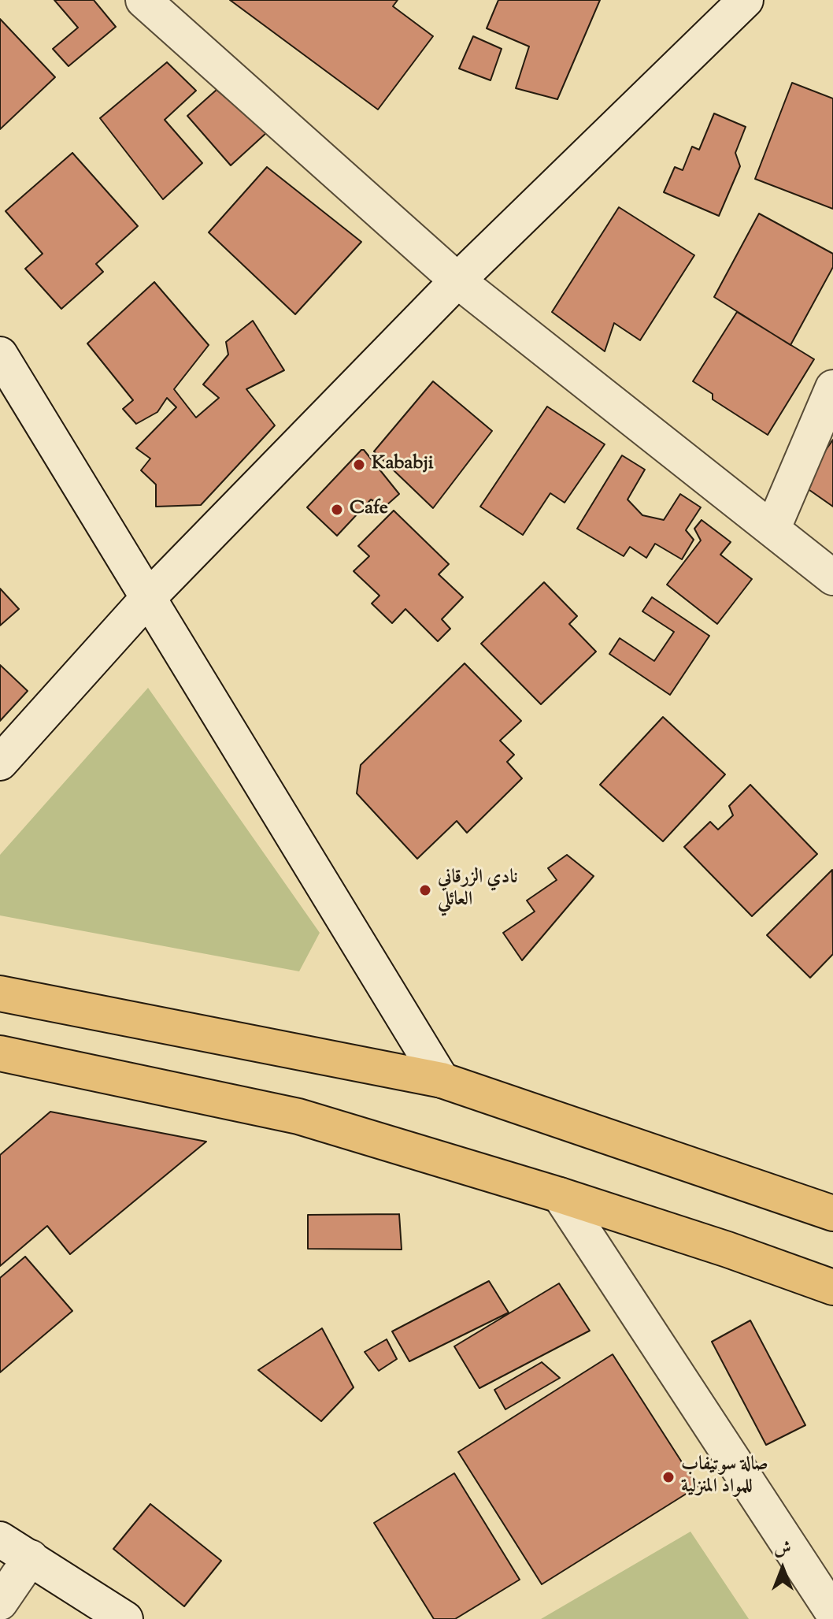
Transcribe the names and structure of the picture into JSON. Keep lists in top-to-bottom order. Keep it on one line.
{"places":["Kababji","Cafe","نادي الزرقاني العائلي","صالة سوتيفاب للمواد المنزلية"],"north":"top"}
